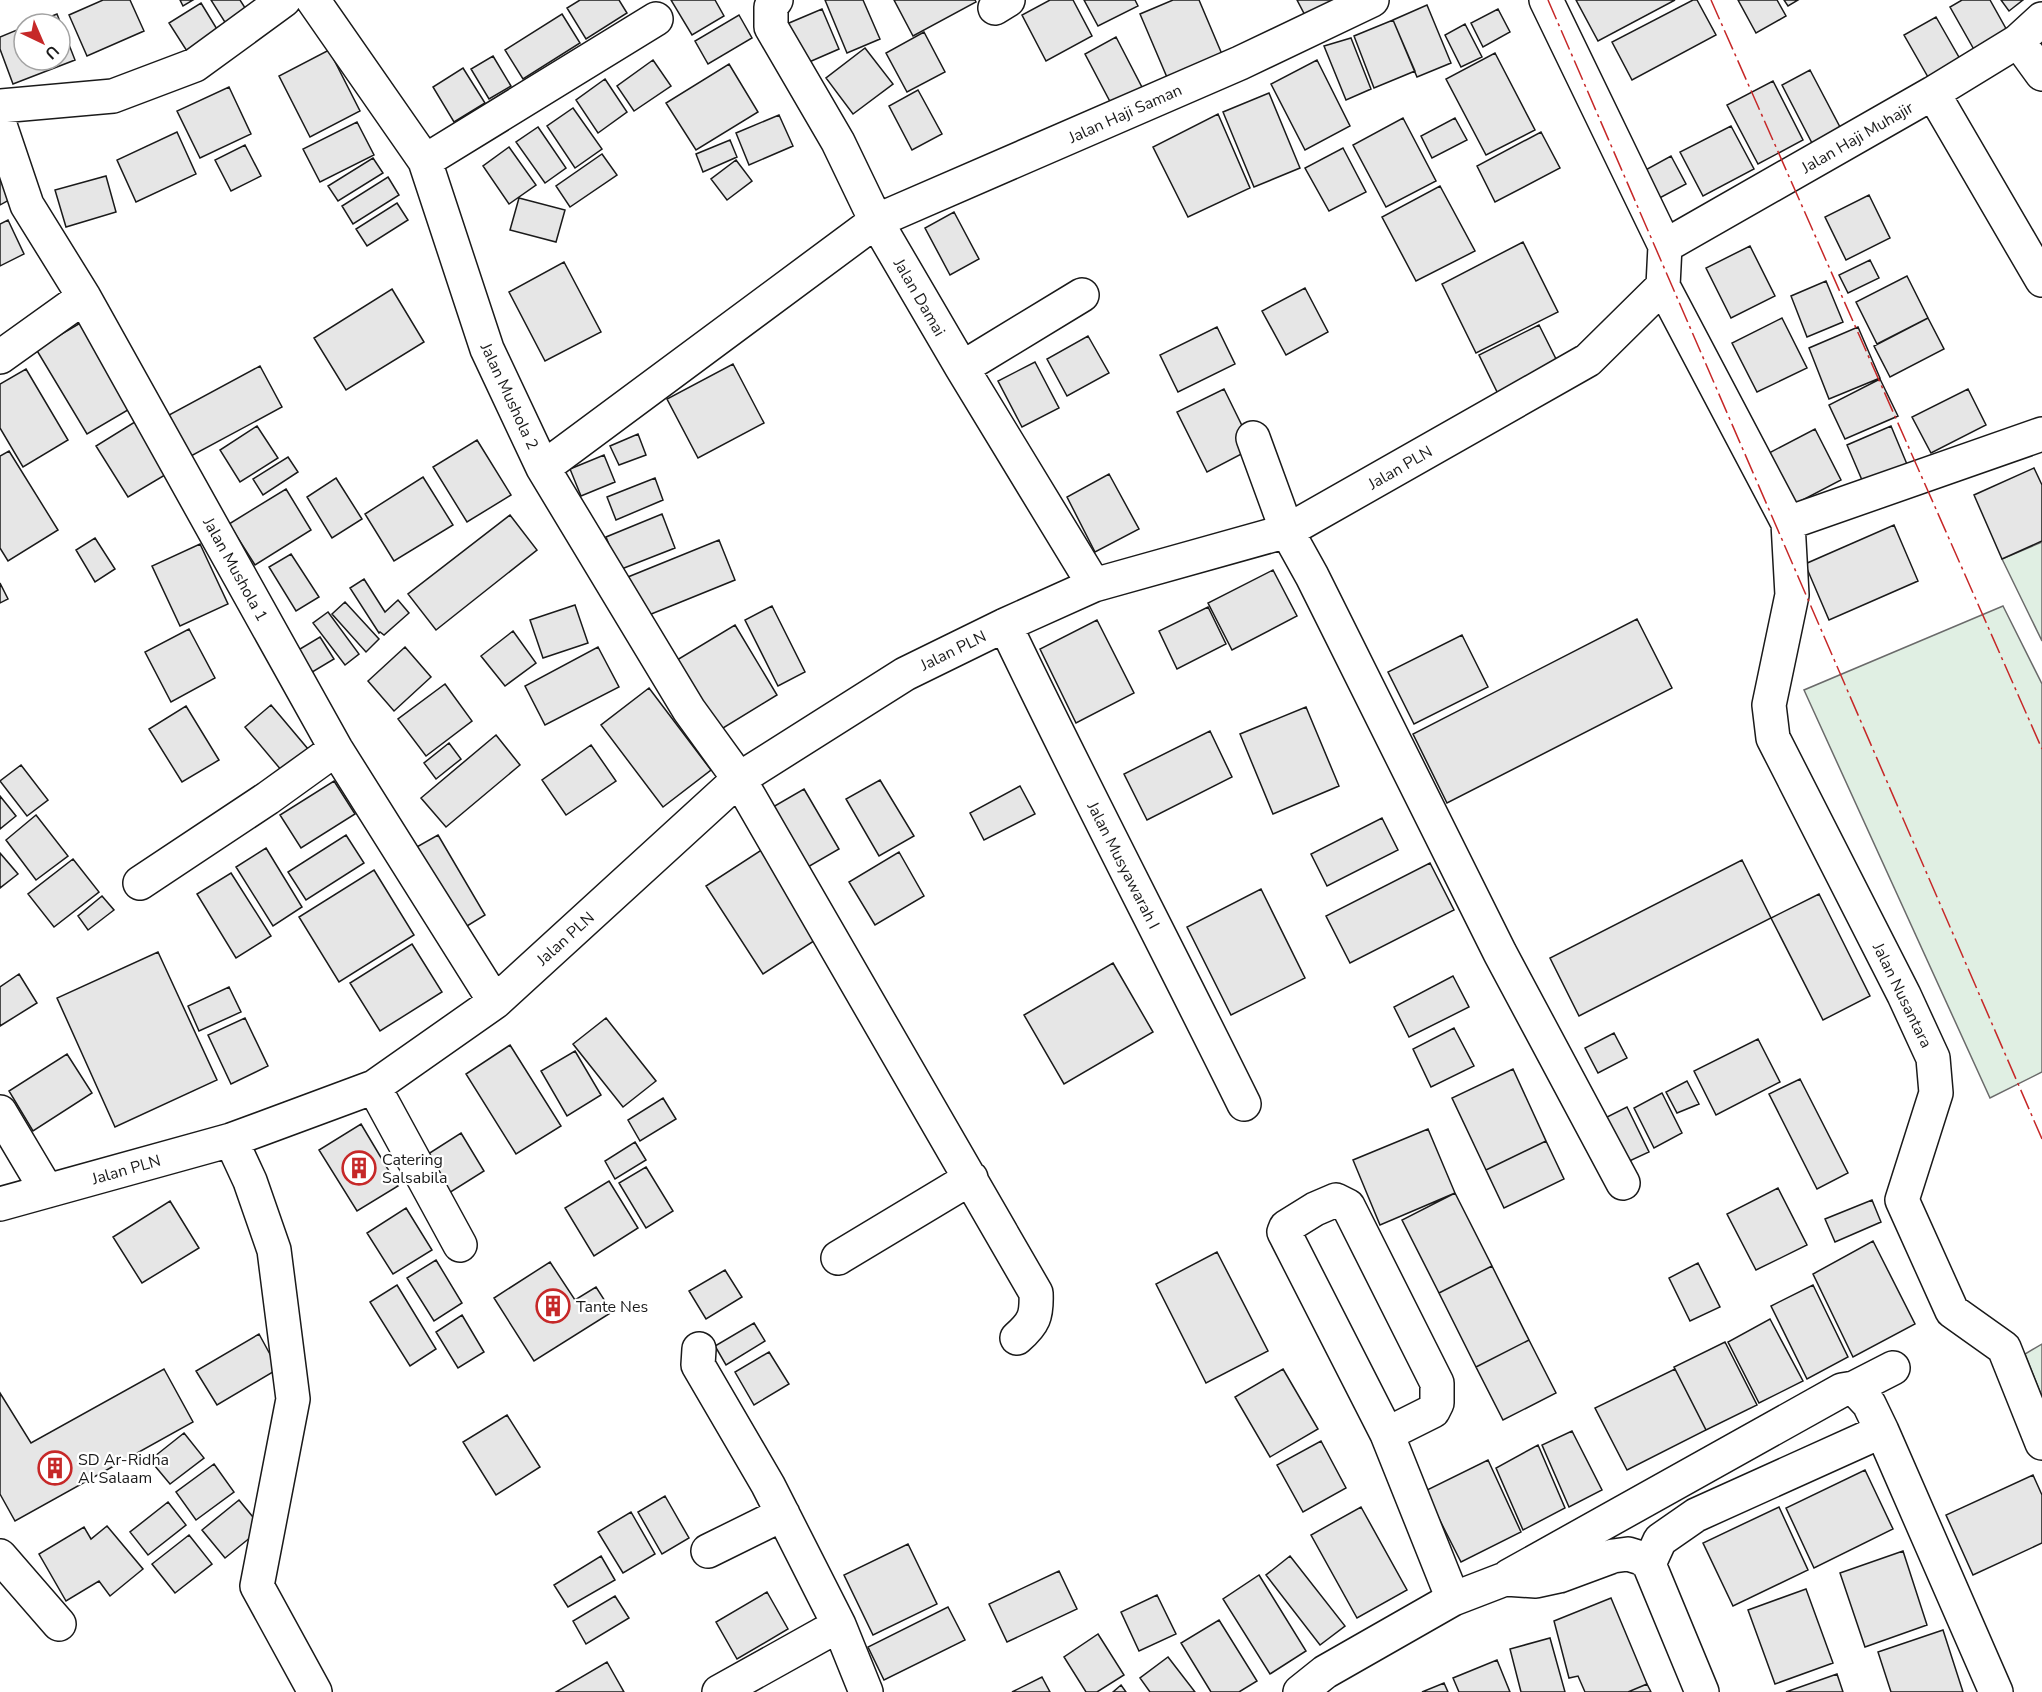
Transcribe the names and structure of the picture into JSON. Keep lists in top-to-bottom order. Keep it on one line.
{"streets":{"street":["Jalan Haji Saman","Jalan Haji Muhajir","Jalan Damai","Jalan Mushola 2","Jalan PLN","Jalan Mushola 1","Jalan Musyawarah I","Jalan Nusantara"]},"crossings":[["Jalan Haji Saman","Jalan Damai"],["Jalan Haji Saman","Jalan Mushola 2"],["Jalan Damai","Jalan PLN"],["Jalan Mushola 2","Jalan PLN"],["Jalan PLN","Jalan Mushola 1"],["Jalan PLN","Jalan Musyawarah I"]],"places":{"building":["Catering Salsabila","Tante Nes","SD Ar-Ridha Al Salaam"]},"north":"bottom right"}
